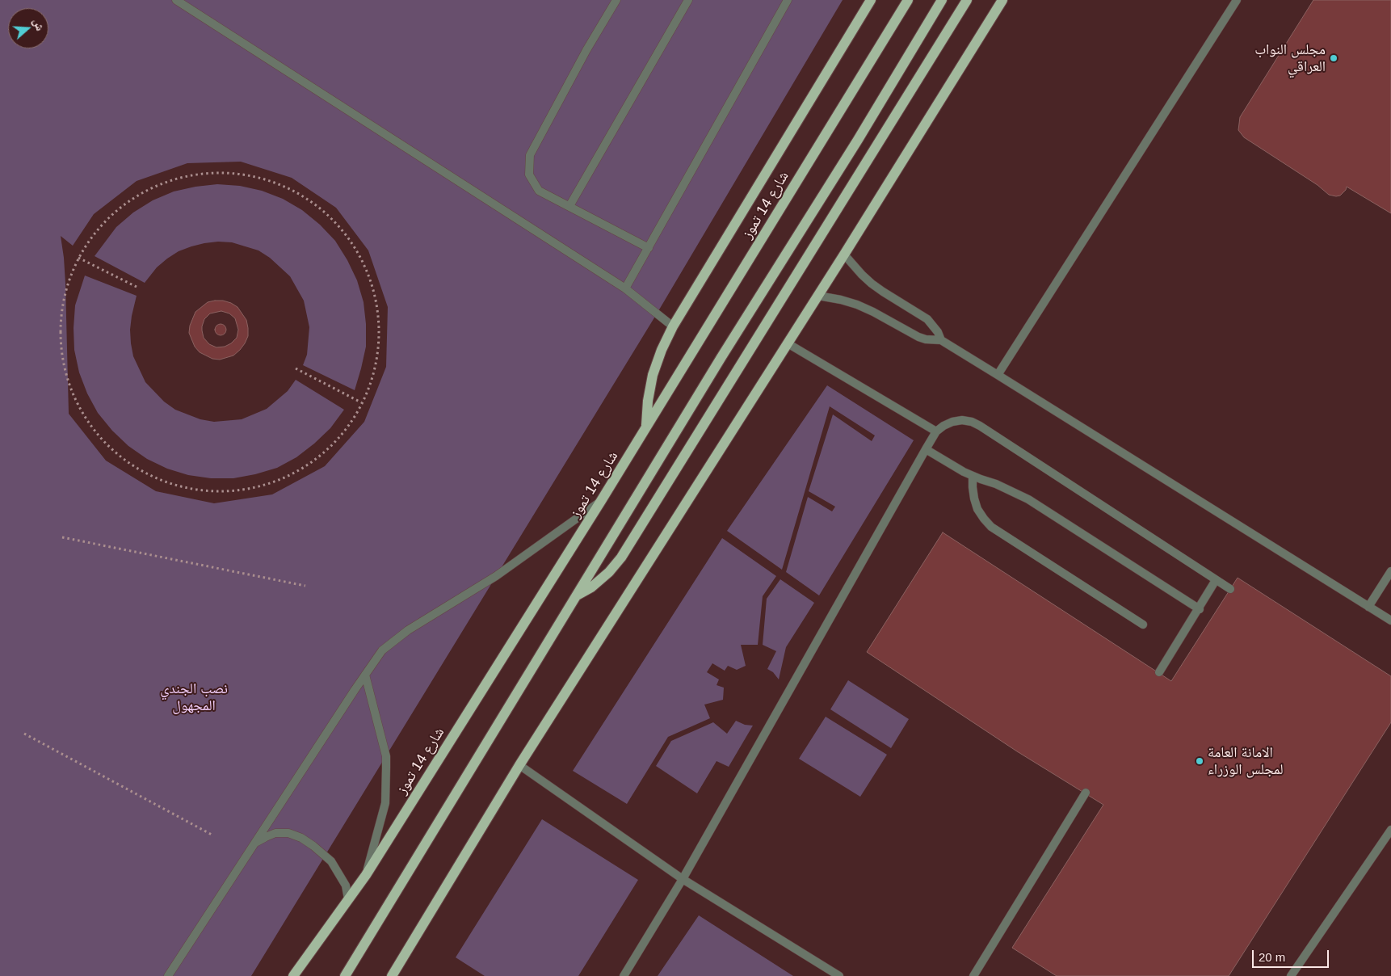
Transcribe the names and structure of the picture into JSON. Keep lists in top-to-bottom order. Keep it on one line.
{"streets":{"main road":["شارع 14 تموز"]},"parks":["نصب الجندي المجهول"],"places":["مجلس النواب العراقي","الامانة العامة لمجلس الوزراء"],"scale_bar":"20 m","north":"right"}
